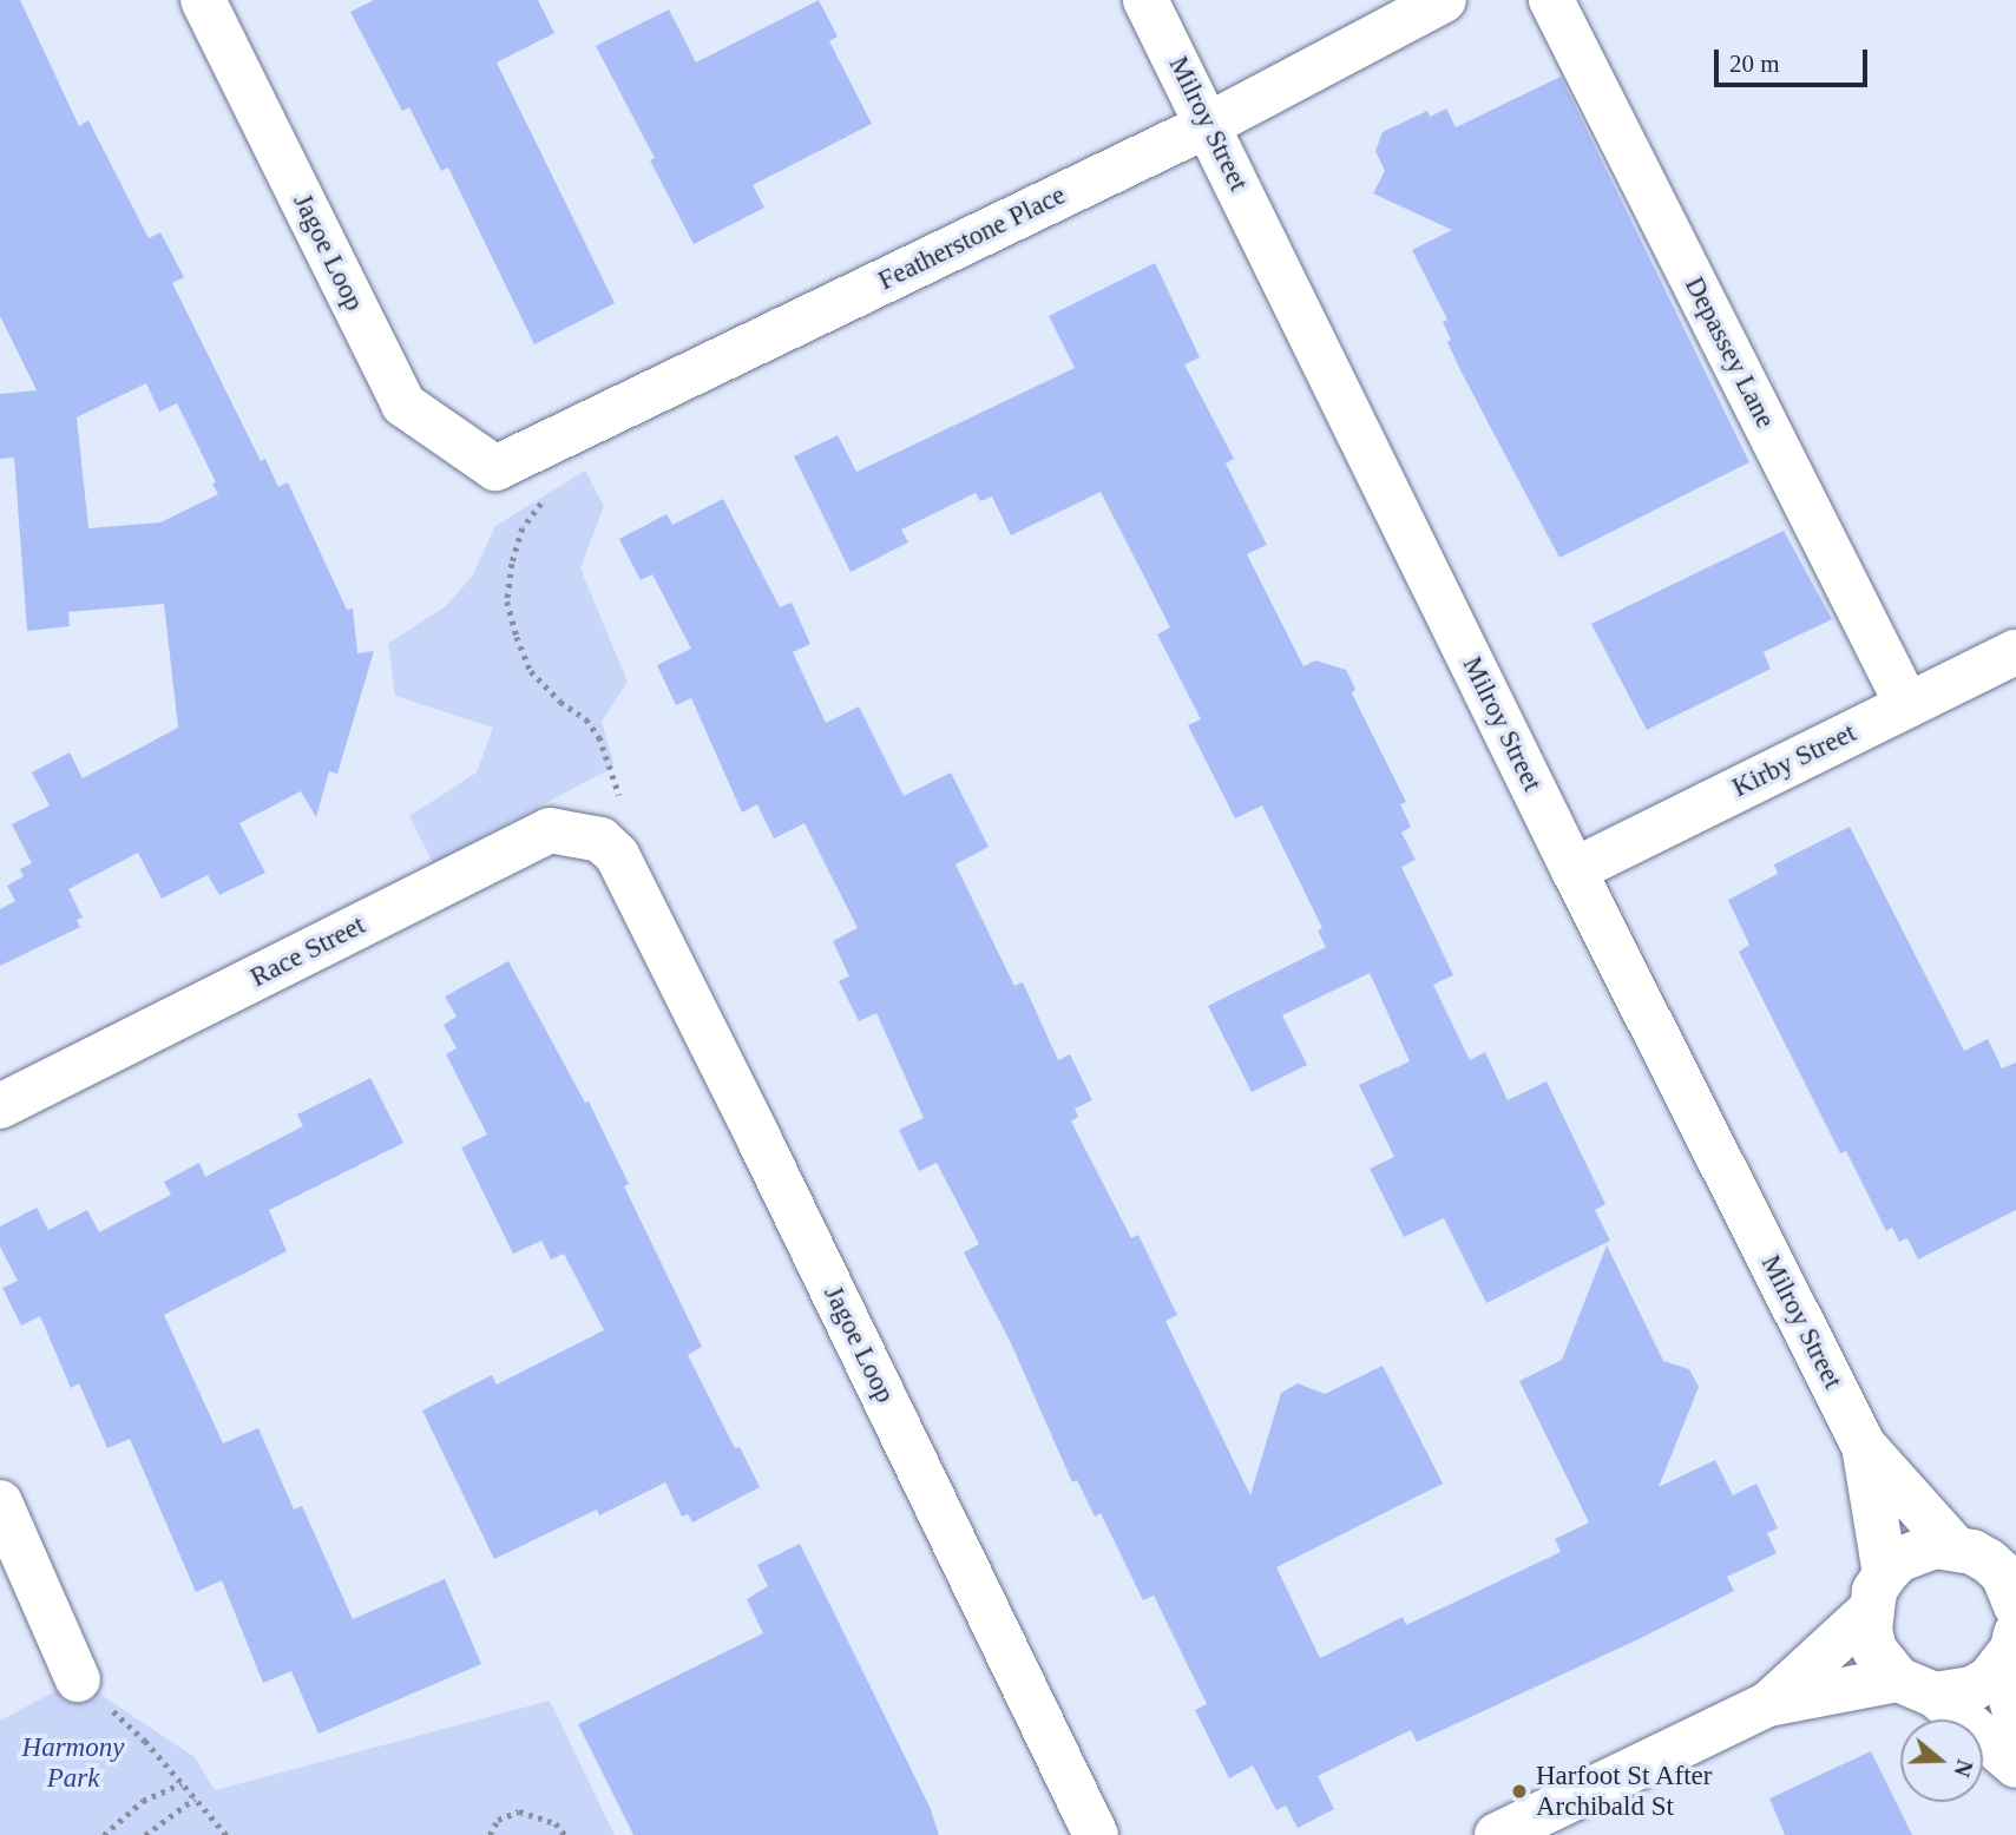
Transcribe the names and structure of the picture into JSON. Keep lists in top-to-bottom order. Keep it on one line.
{"streets":{"street":["Milroy Street","Featherstone Place","Jagoe Loop","Depassey Lane","Kirby Street","Race Street"]},"crossings":[["Milroy Street","Featherstone Place"],["Milroy Street","Kirby Street"],["Featherstone Place","Jagoe Loop"],["Jagoe Loop","Race Street"],["Depassey Lane","Kirby Street"]],"parks":["Harmony Park"],"places":["Harfoot St After Archibald St"],"scale_bar":"20 m","north":"right"}
